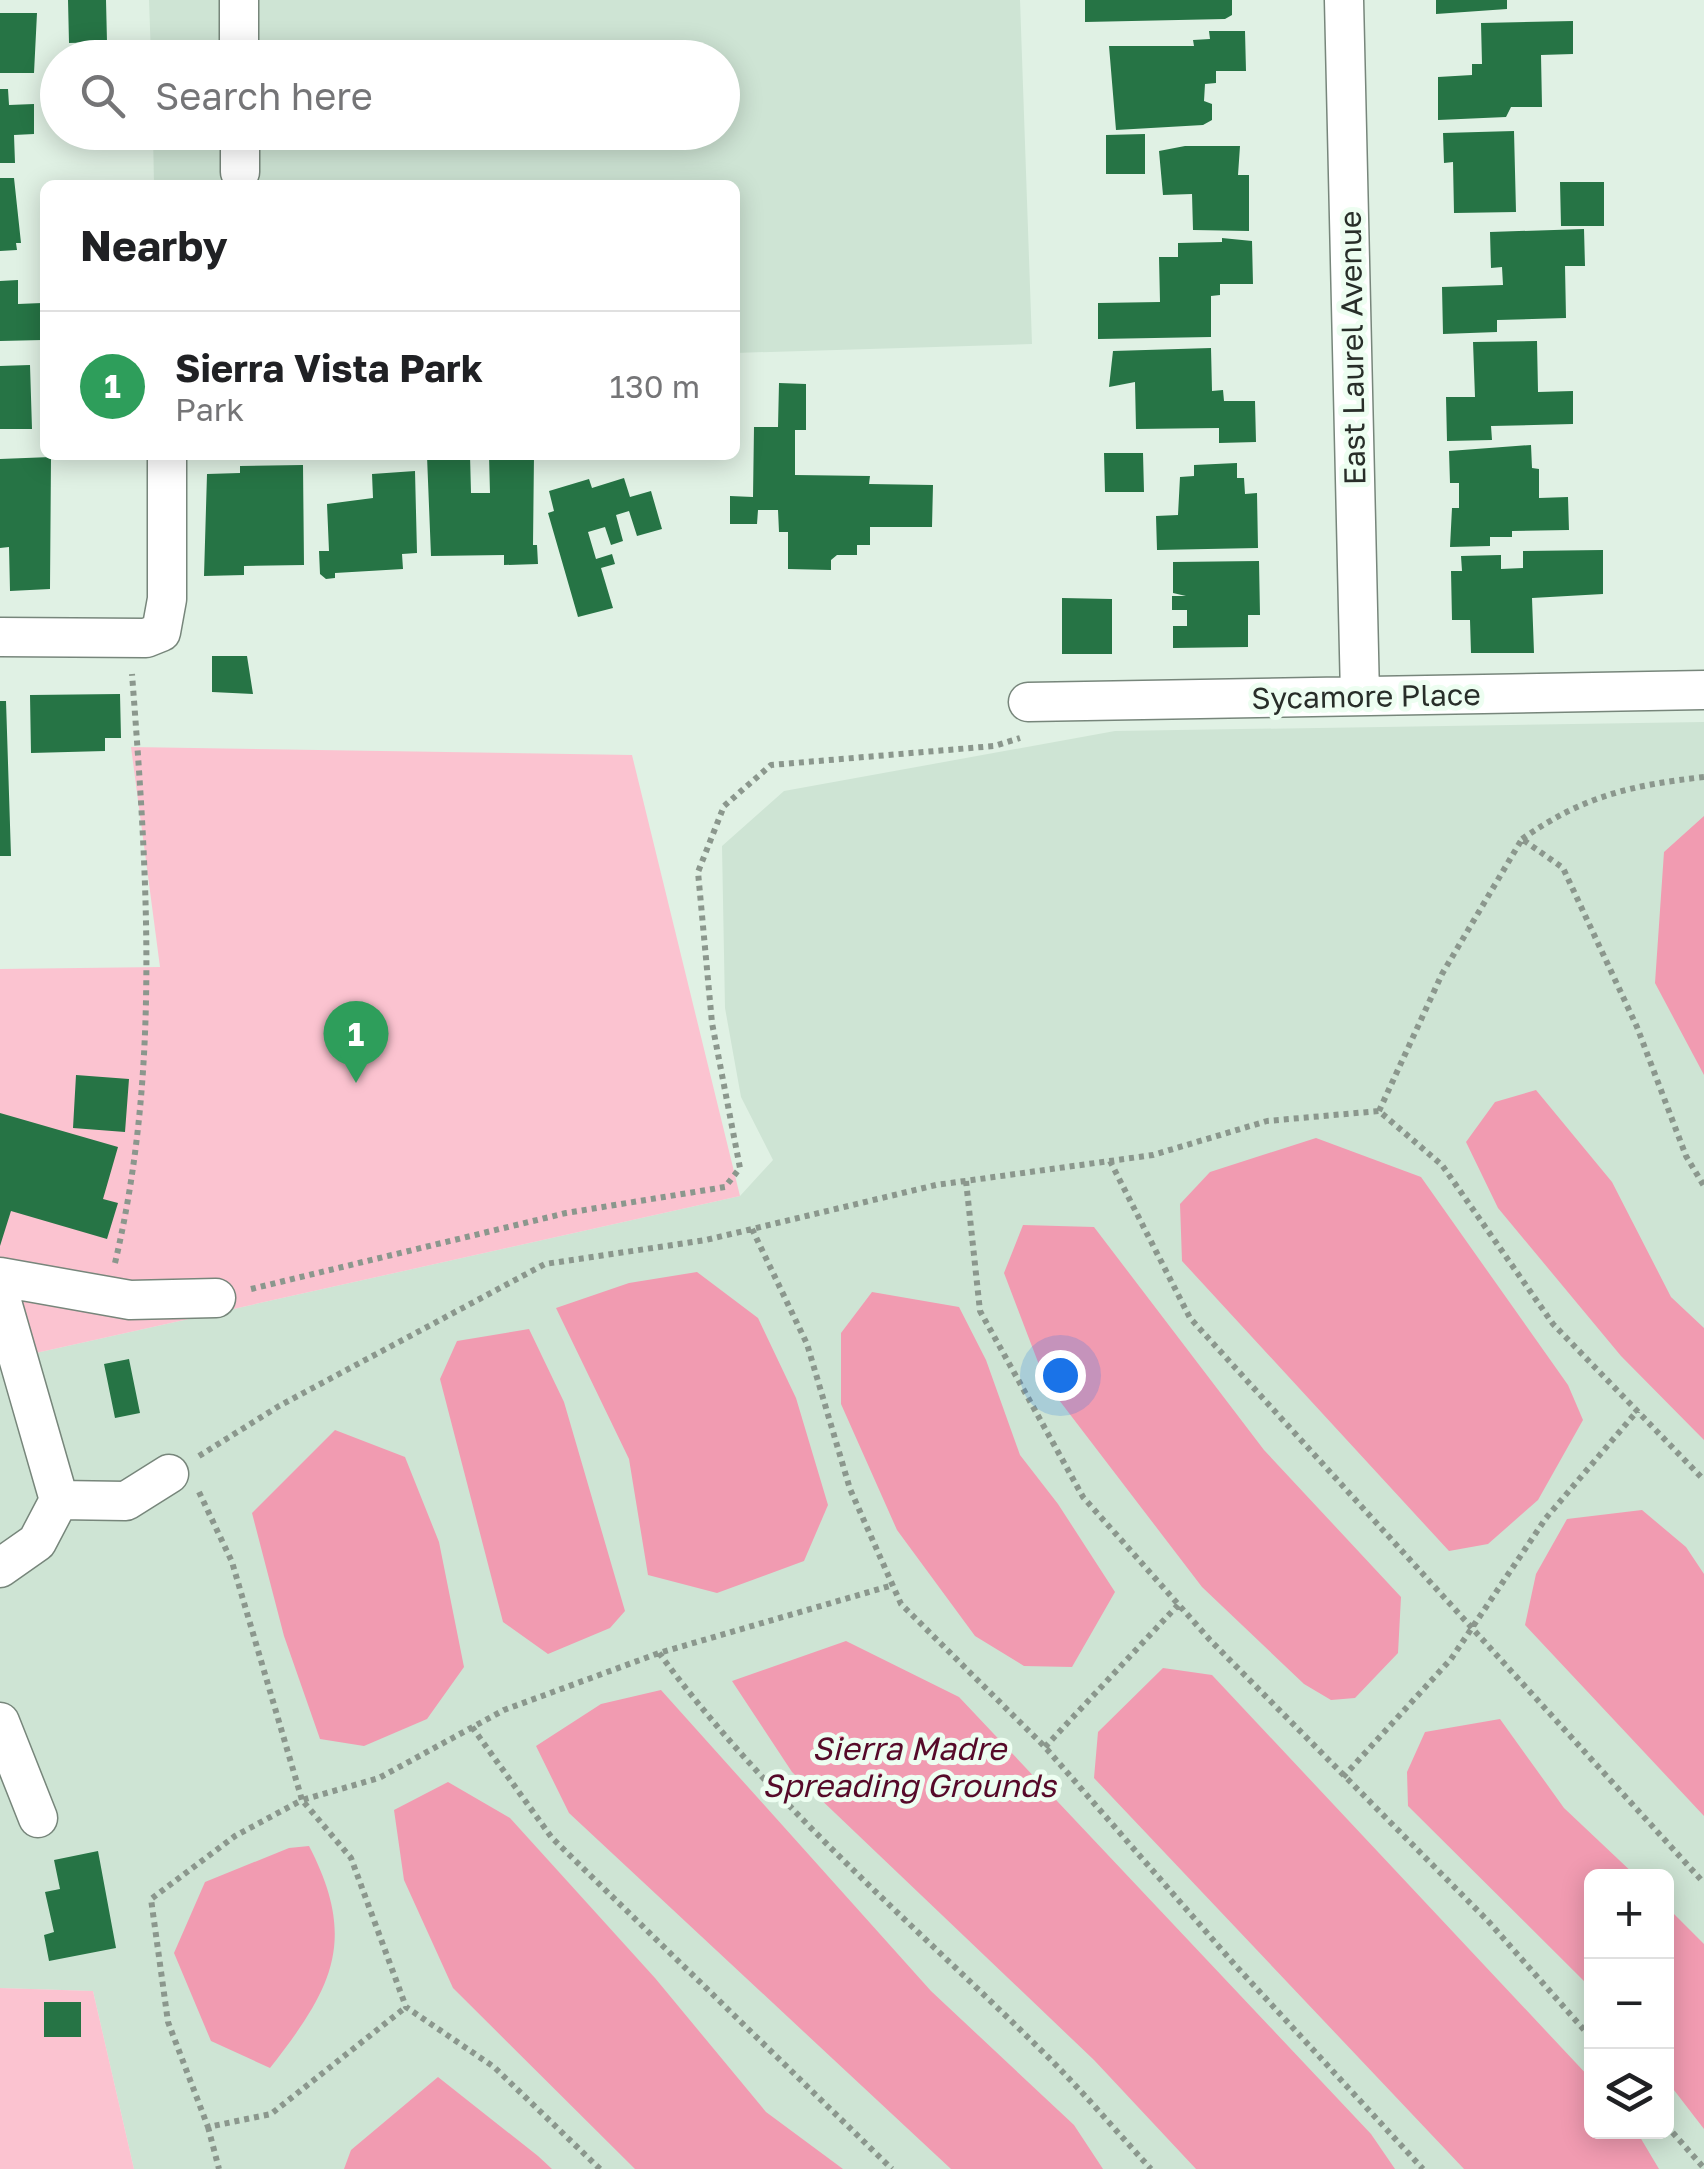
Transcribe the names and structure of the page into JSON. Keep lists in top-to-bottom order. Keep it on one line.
{"streets":{"street":["East Laurel Avenue","Sycamore Place"]},"crossings":[["East Laurel Avenue","Sycamore Place"]],"water":["Sierra Madre Spreading Grounds"],"page":{"search":"Search here","heading":"Nearby","list":[{"mark":"1","name":"Sierra Vista Park","note":"Park","value":"130 m"}],"pins":"1","map_buttons":["+","−"]}}
